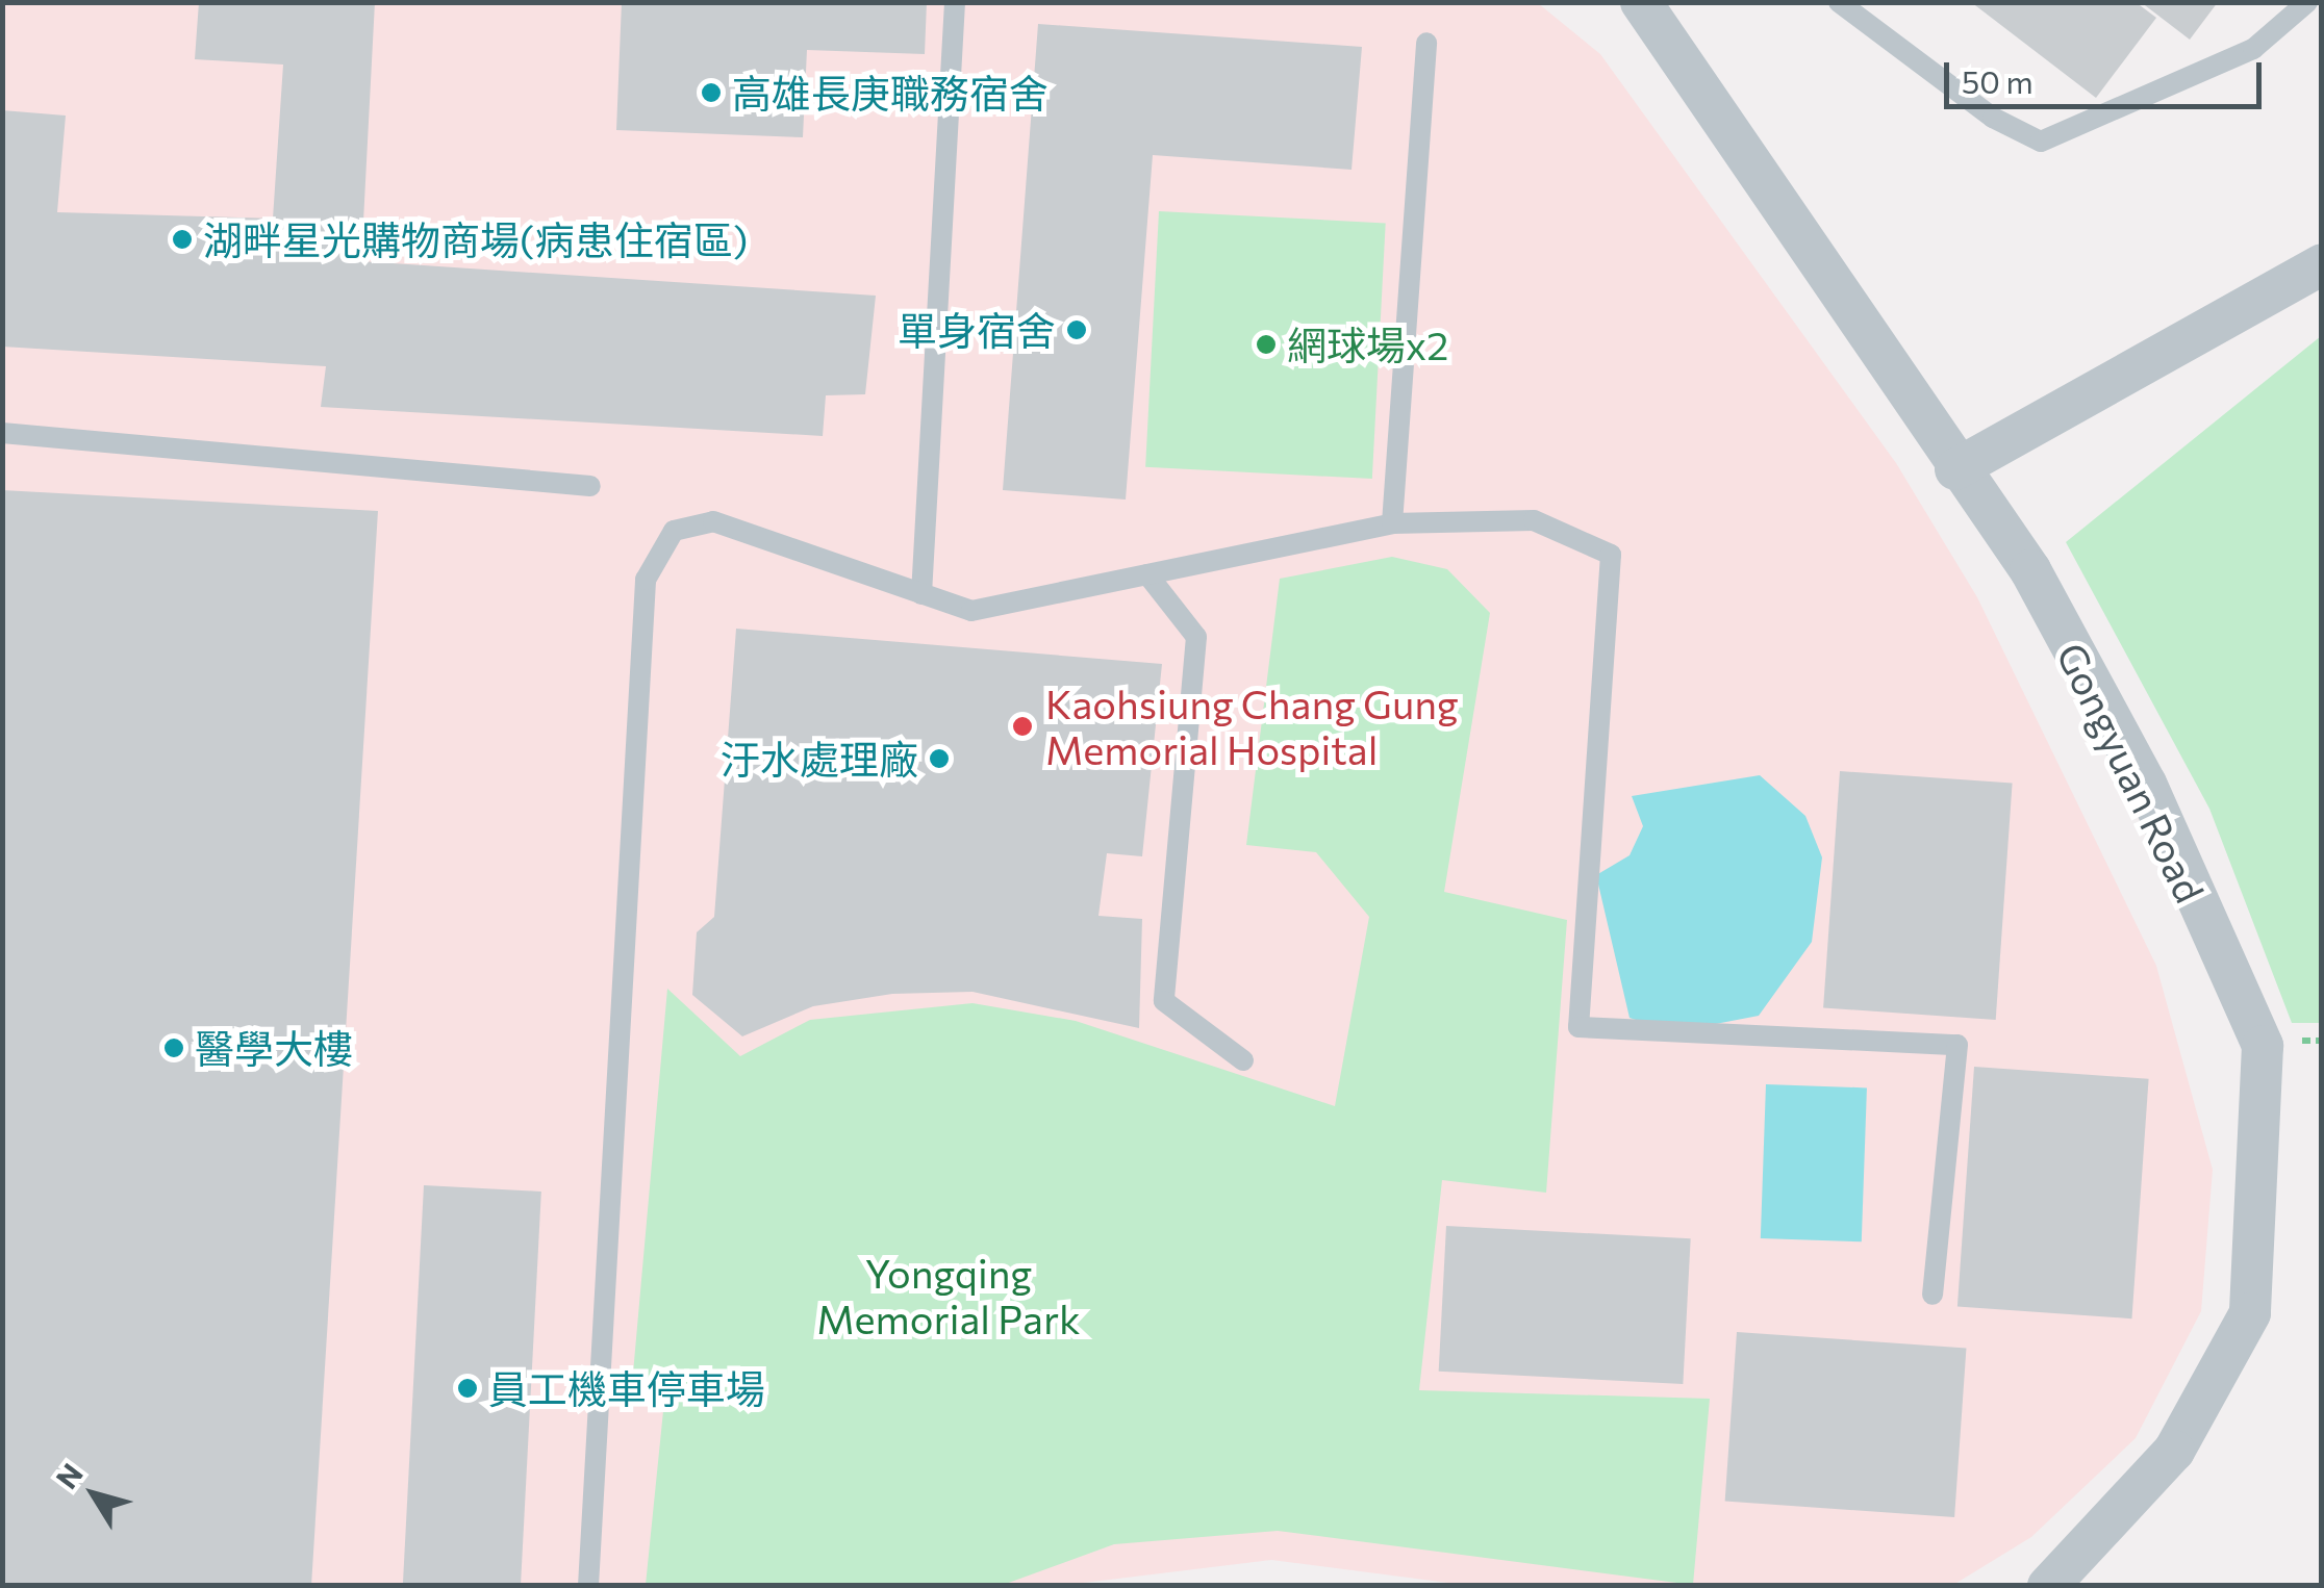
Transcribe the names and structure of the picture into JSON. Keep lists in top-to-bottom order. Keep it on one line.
{"streets":{"street":["Gongyuan Road"]},"parks":["Yongqing Memorial Park"],"places":["高雄長庚職務宿舍","湖畔星光購物商場(病患住宿區)","單身宿舍","網球場x2","Kaohsiung Chang Gung Memorial Hospital","汙水處理廠","醫學大樓","員工機車停車場"],"scale_bar":"50 m","north":"top left"}
